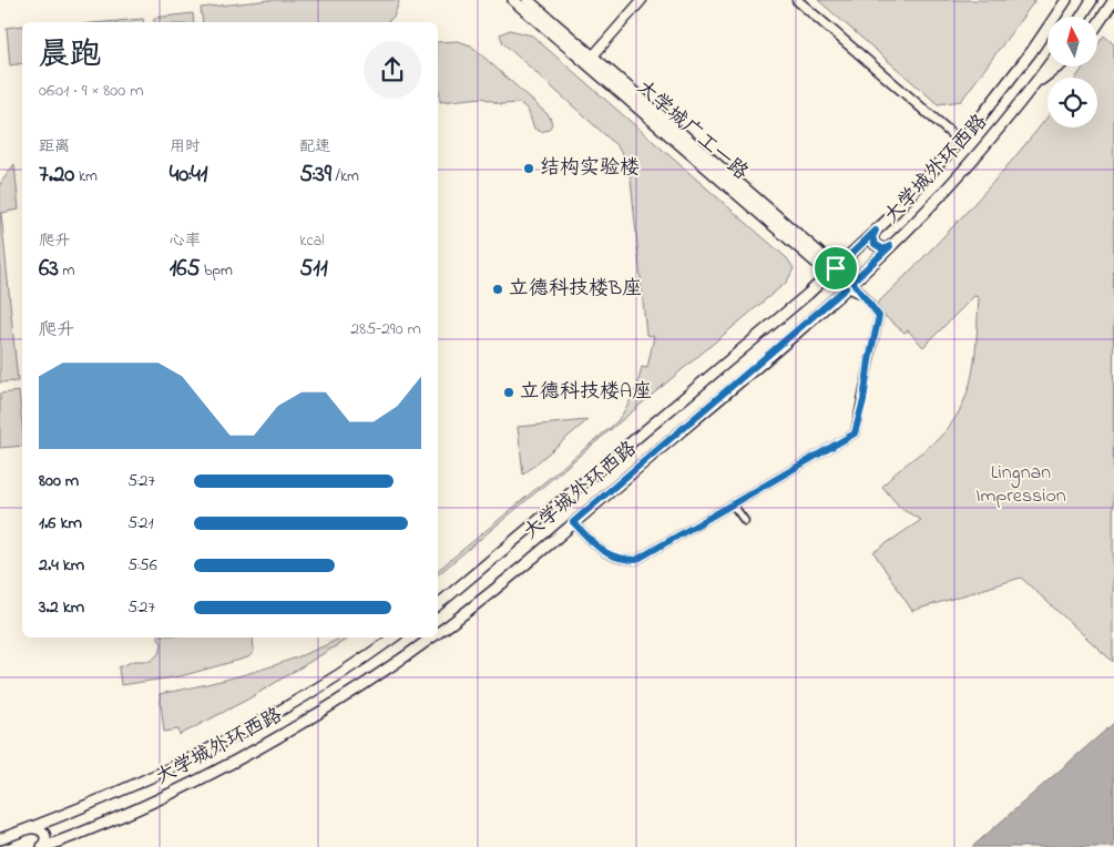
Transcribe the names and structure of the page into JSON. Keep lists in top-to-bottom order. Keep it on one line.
{"streets":{"main road":["大学城广工一路","大学城外环西路"]},"crossings":[["大学城广工一路","大学城外环西路"]],"parks":["Lingnan Impression"],"places":["结构实验楼","立德科技楼B座","立德科技楼A座"],"north":"top","page":{"heading":["晨跑","06:01 · 9 × 800 m"],"stats":[["距离","7.20 km"],["用时","40:41"],["配速","5:39 /km"],["爬升","63 m"],["心率","165 bpm"],["kcal","511"]],"chart":["爬升","285–290 m"],"list":[{"name":"800 m","note":"5:27"},{"name":"1.6 km","note":"5:21"},{"name":"2.4 km","note":"5:56"},{"name":"3.2 km","note":"5:27"}]}}
